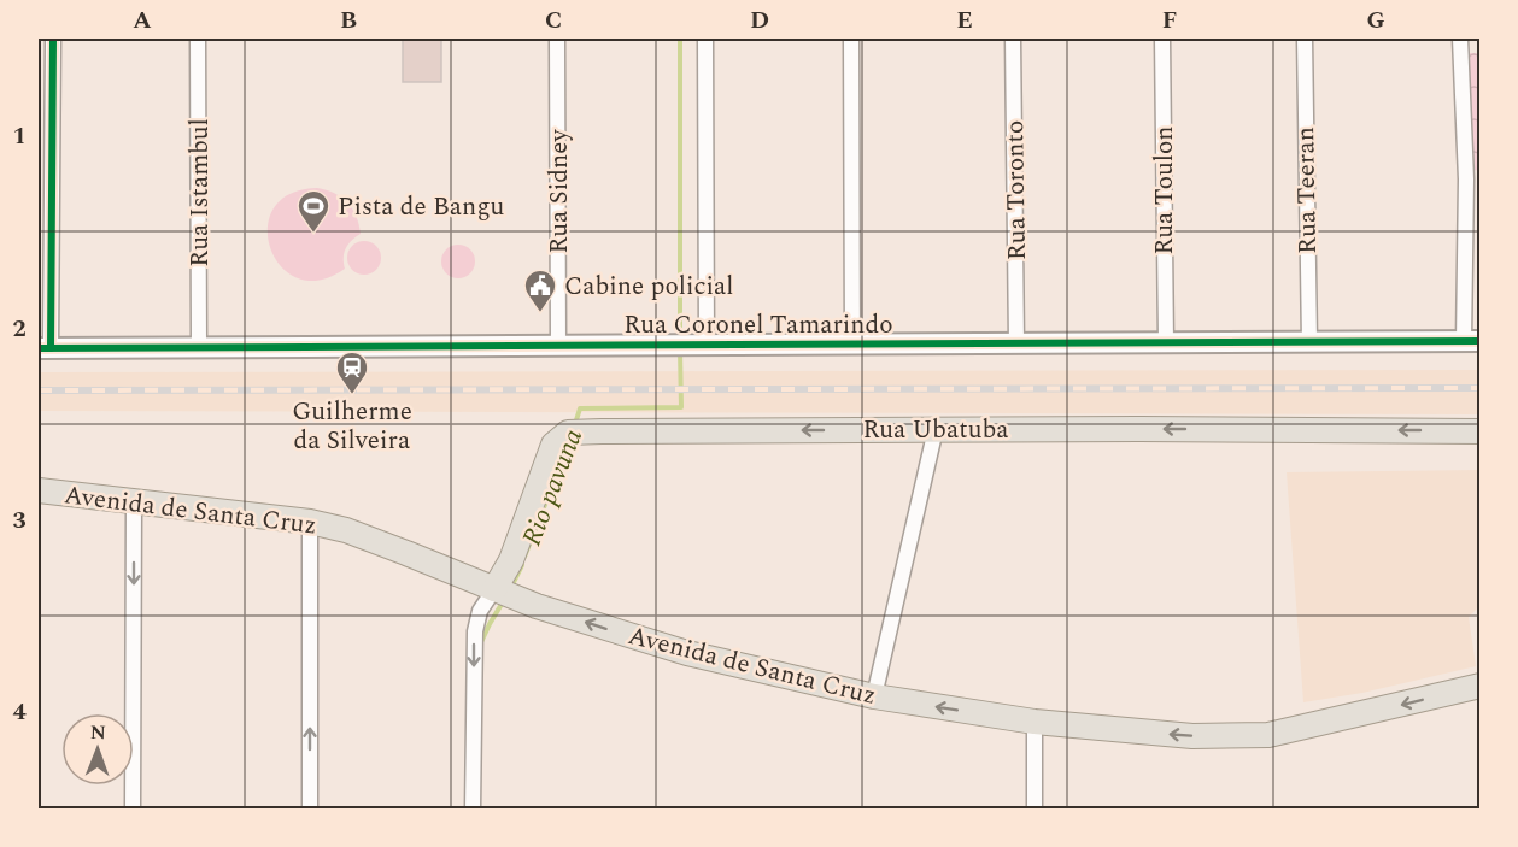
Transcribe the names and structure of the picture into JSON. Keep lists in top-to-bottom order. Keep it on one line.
{"streets":{"main road":["Rua Coronel Tamarindo","Rua Ubatuba","Avenida de Santa Cruz"],"street":["Rua Toronto","Rua Toulon","Rua Teeran","Rua Sidney","Rua Istambul"]},"crossings":[["Rua Toronto","Rua Coronel Tamarindo"],["Rua Toulon","Rua Coronel Tamarindo"],["Rua Teeran","Rua Coronel Tamarindo"],["Rua Sidney","Rua Coronel Tamarindo"],["Rua Istambul","Rua Coronel Tamarindo"],["Rua Ubatuba","Avenida de Santa Cruz"]],"one_way":["Rua Ubatuba","Avenida de Santa Cruz"],"water":["Rio pavuna"],"places":{"sports":["Pista de Bangu"],"public building":["Cabine policial"],"station":["Guilherme da Silveira"]},"north":"top","grid":{"columns":["A","B","C","D","E","F","G"],"rows":["1","2","3","4"]}}
